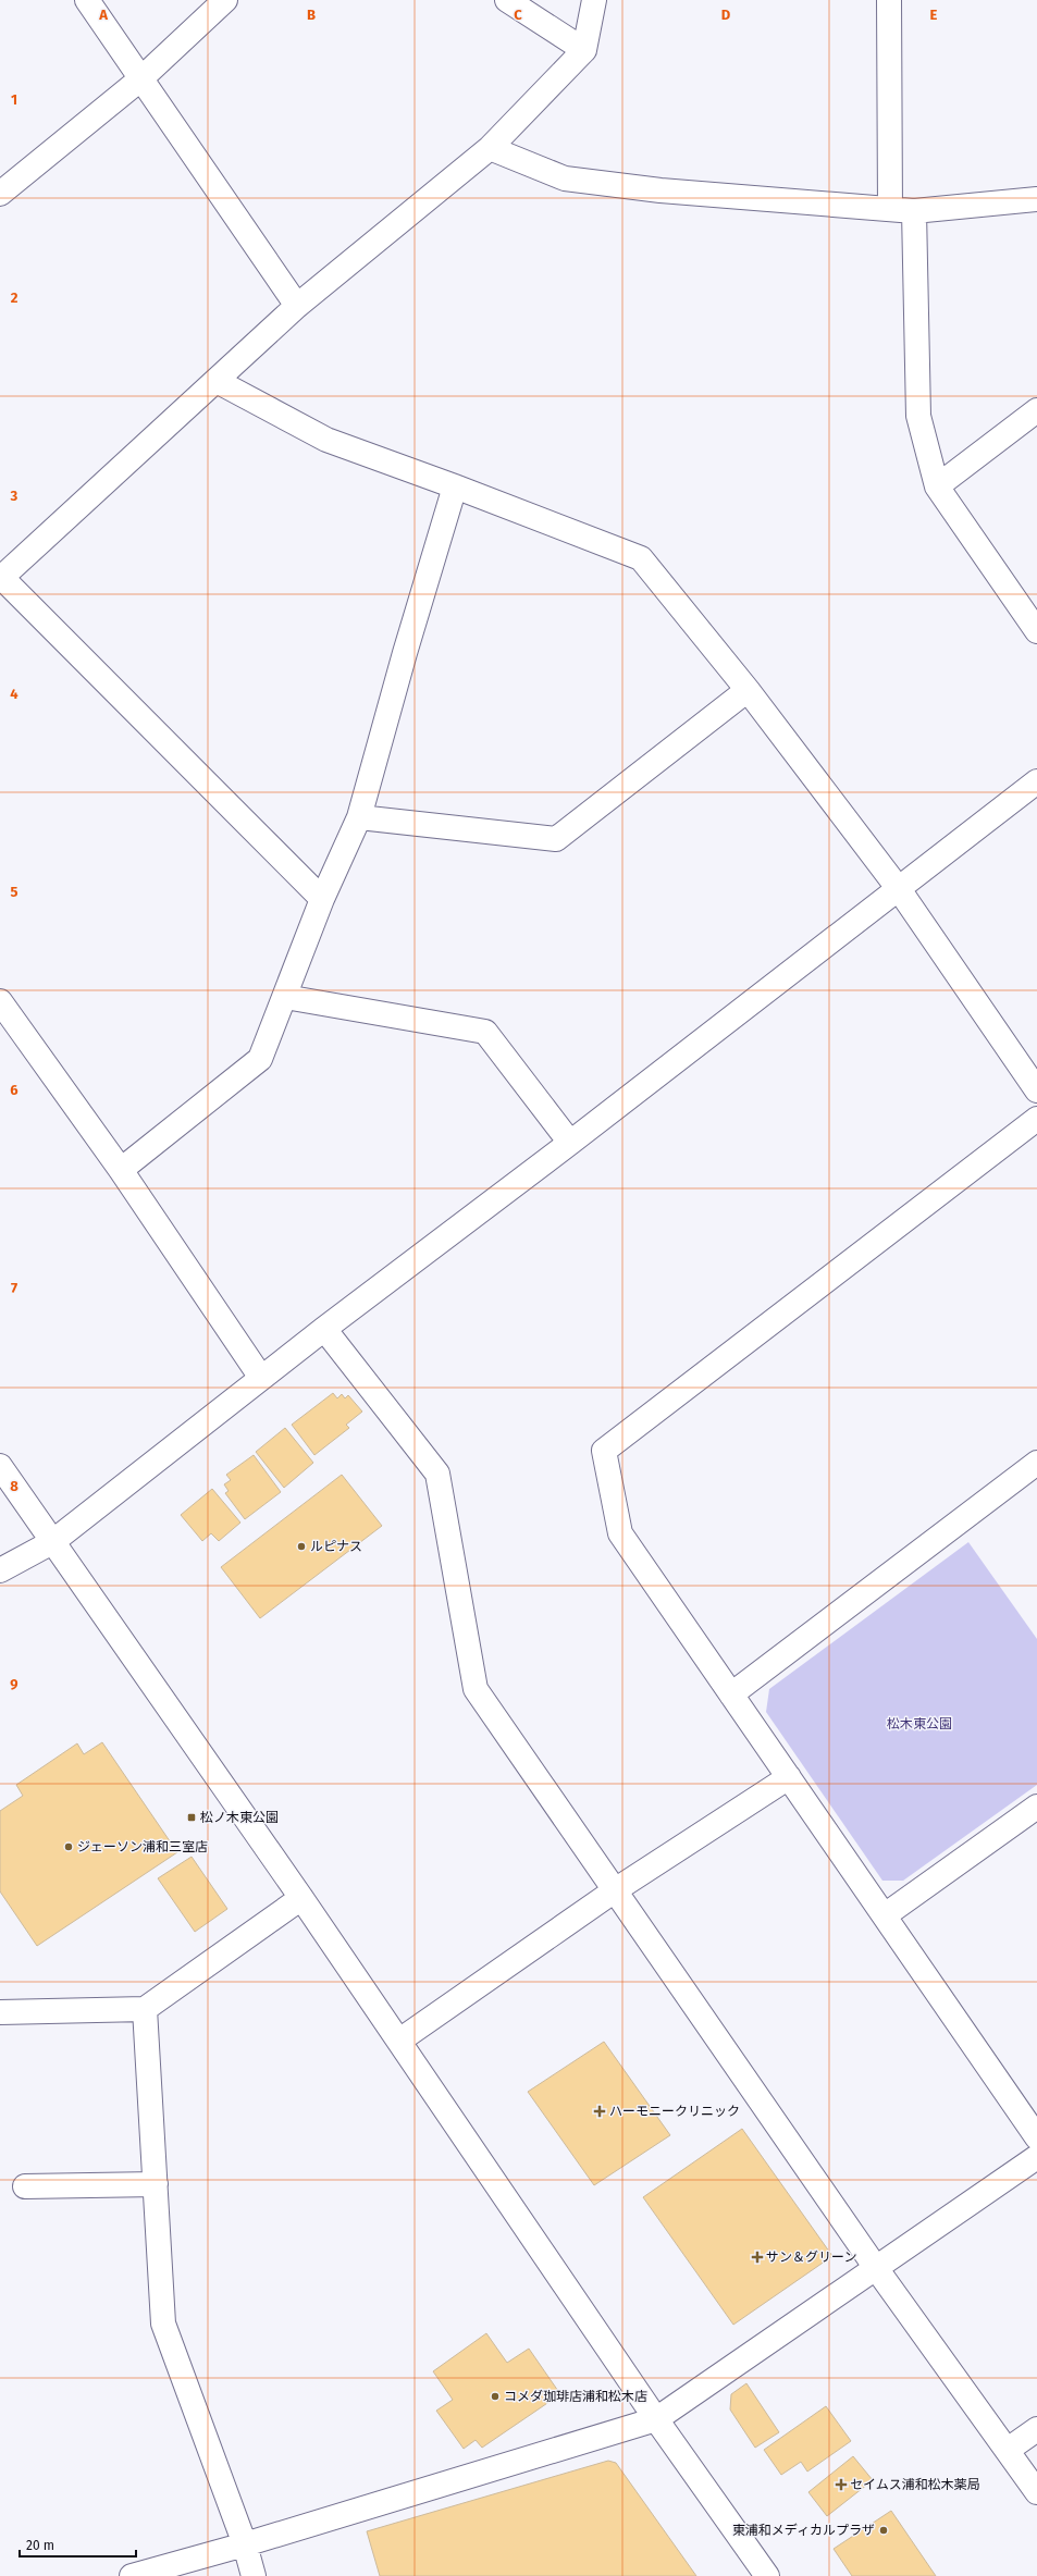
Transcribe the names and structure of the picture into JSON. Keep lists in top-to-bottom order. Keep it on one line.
{"parks":["松木東公園"],"places":{"other":["ルピナス","ジェーソン浦和三室店","コメダ珈琲店浦和松木店","東浦和メディカルプラザ"],"transit":["松ノ木東公園"],"health":["ハーモニークリニック","サン＆グリーン","セイムス浦和松木薬局"]},"scale_bar":"20 m","grid":{"columns":["A","B","C","D","E"],"rows":["1","2","3","4","5","6","7","8","9"]}}
